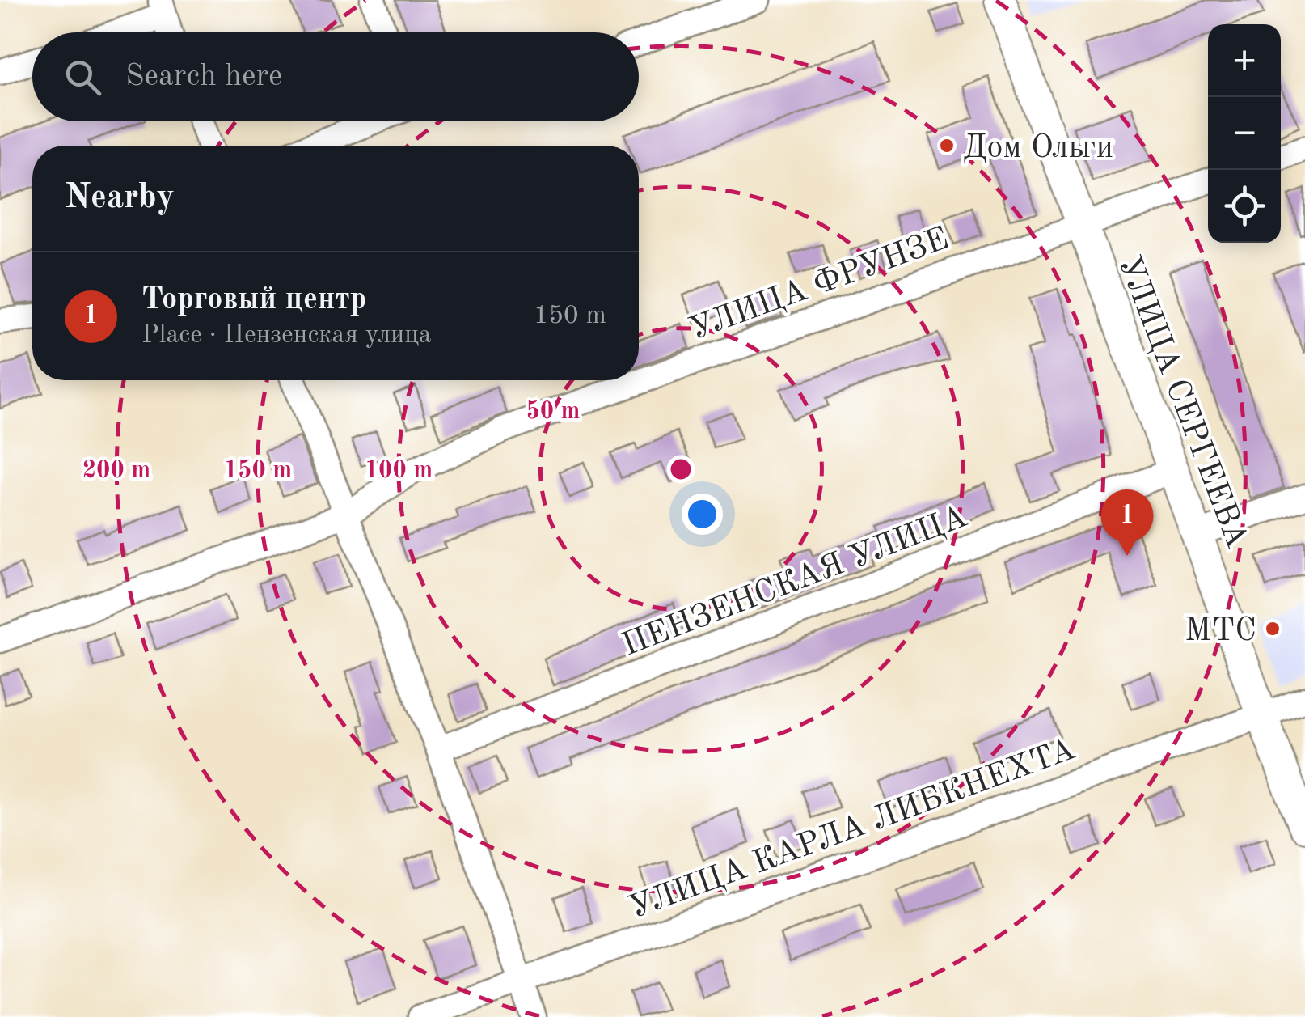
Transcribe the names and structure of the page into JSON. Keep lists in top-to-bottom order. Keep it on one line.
{"streets":{"main road":["УЛИЦА СЕРГЕЕВА"],"street":["УЛИЦА ФРУНЗЕ","ПЕНЗЕНСКАЯ УЛИЦА","УЛИЦА КАРЛА ЛИБКНЕХТА"]},"crossings":[["УЛИЦА ФРУНЗЕ","УЛИЦА СЕРГЕЕВА"],["УЛИЦА СЕРГЕЕВА","ПЕНЗЕНСКАЯ УЛИЦА"],["УЛИЦА СЕРГЕЕВА","УЛИЦА КАРЛА ЛИБКНЕХТА"]],"places":["Дом Ольги","МТС"],"page":{"map_buttons":["+","−"],"search":"Search here","heading":"Nearby","list":[{"mark":"1","name":"Торговый центр","note":"Place · Пензенская улица","value":"150 m"}],"pins":"1"},"rings":["50 m","200 m","150 m","100 m"]}
